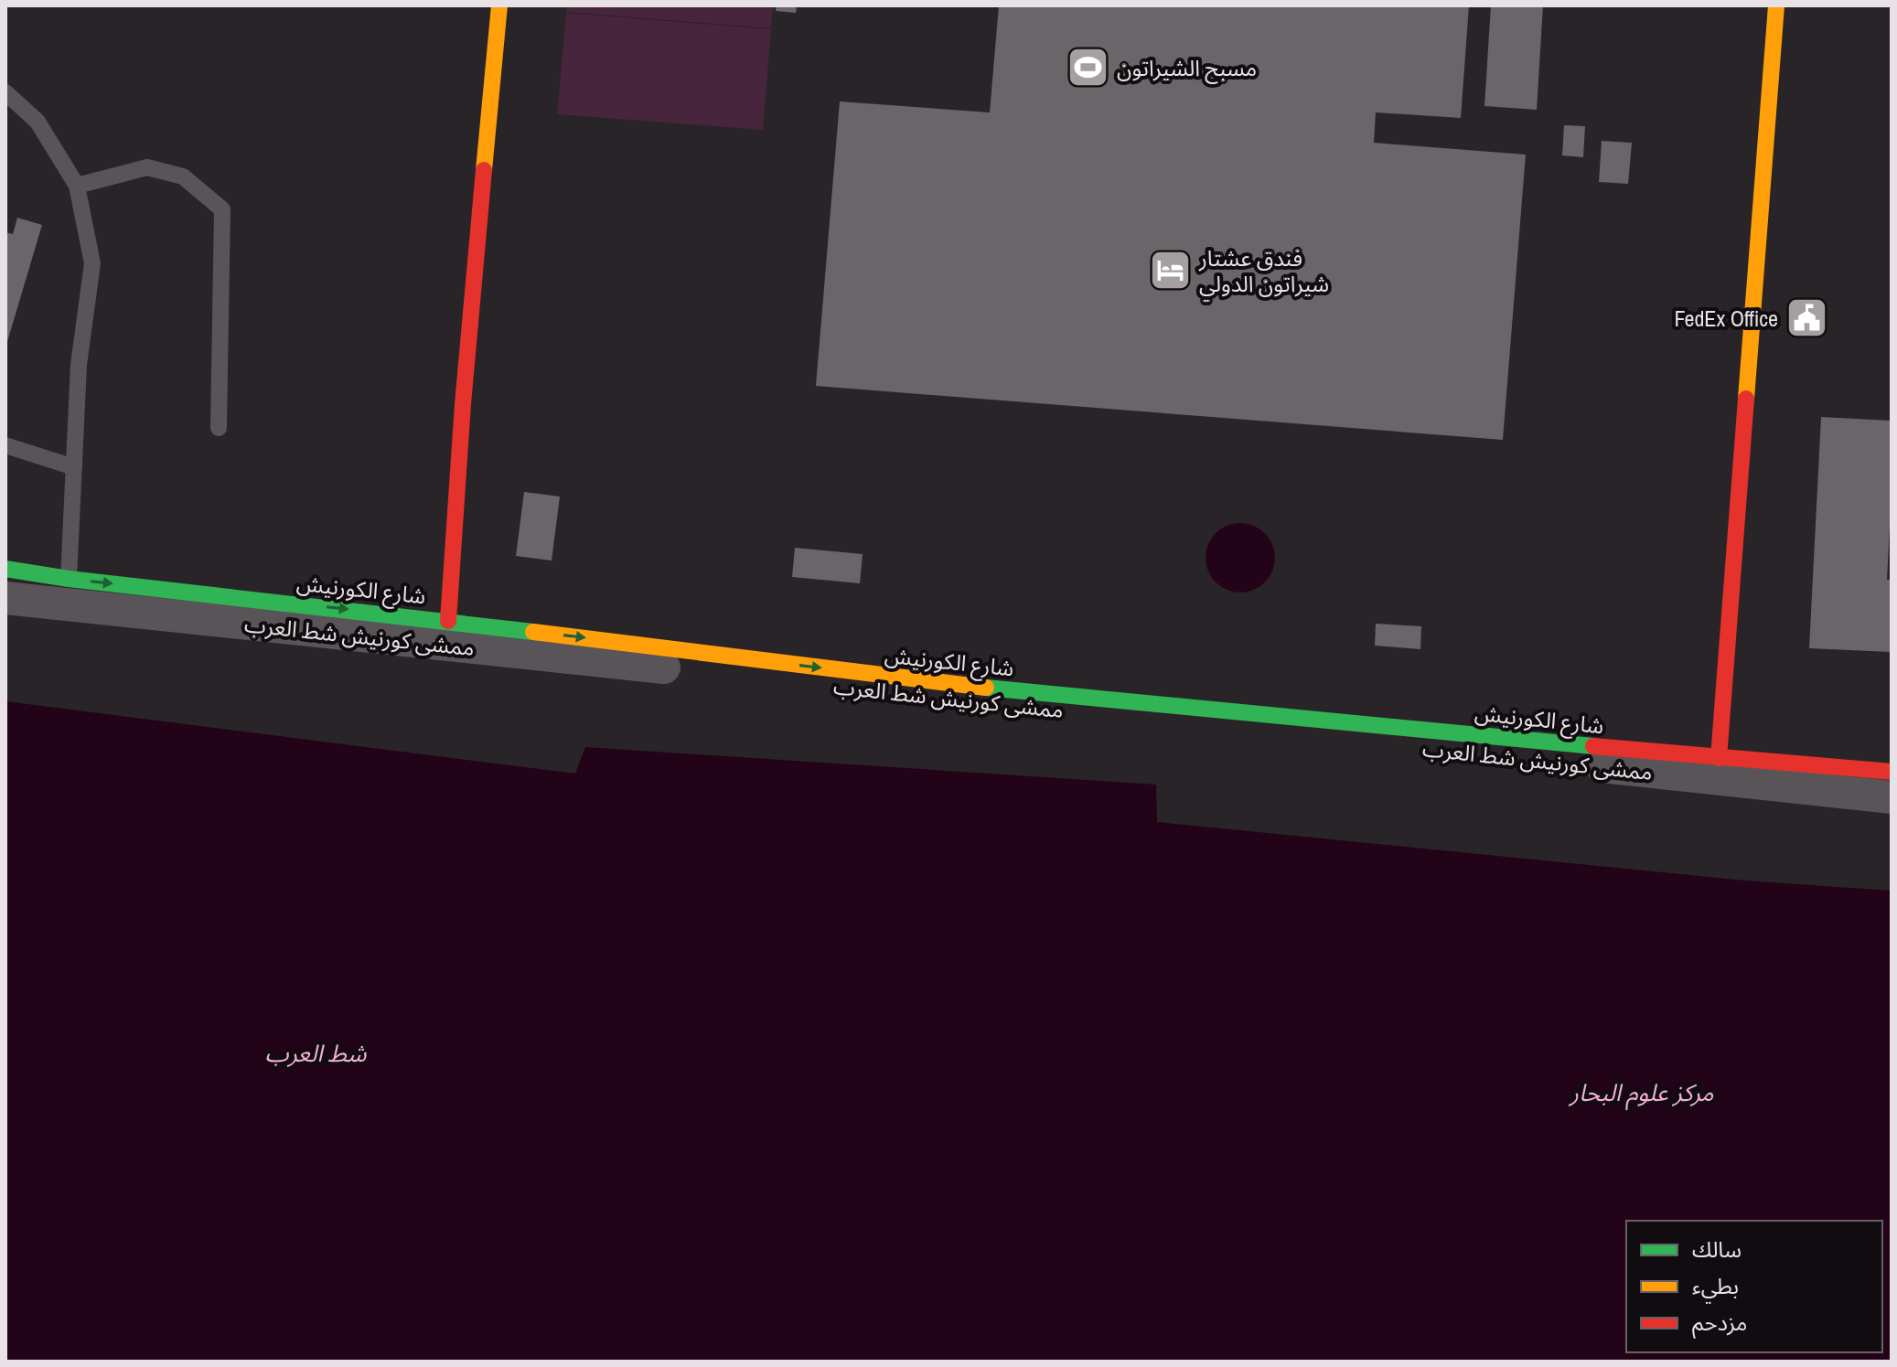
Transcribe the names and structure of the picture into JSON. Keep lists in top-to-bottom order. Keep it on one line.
{"streets":{"main road":["شارع الكورنيش"],"street":["ممشى كورنيش شط العرب"]},"one_way":["شارع الكورنيش"],"water":["شط العرب","مركز علوم البحار"],"places":{"sports":["مسبح الشيراتون"],"hotel":["فندق عشتار شيراتون الدولي"],"public building":["FedEx Office"]},"legend":["سالك","بطيء","مزدحم"]}
